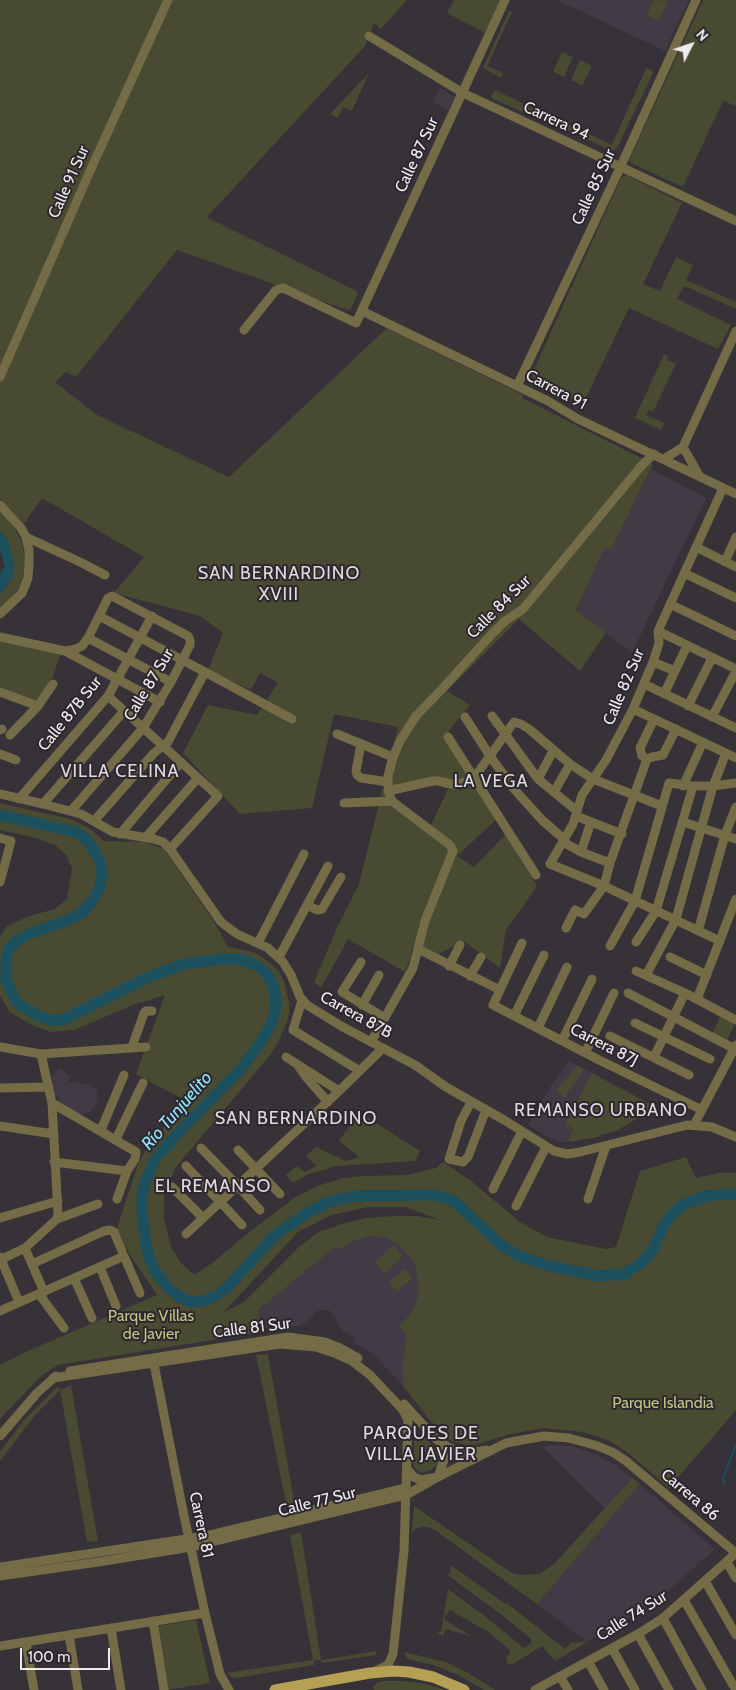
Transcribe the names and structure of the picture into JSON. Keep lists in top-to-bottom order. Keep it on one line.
{"streets":{"street":["Carrera 94","Calle 87 Sur","Calle 91 Sur","Calle 85 Sur","Carrera 91","Calle 84 Sur","Calle 82 Sur","Calle 87B Sur","Carrera 87B","Carrera 87J","Calle 81 Sur","Carrera 86","Calle 77 Sur","Carrera 81","Calle 74 Sur"]},"crossings":[["Carrera 94","Calle 87 Sur"],["Carrera 94","Calle 85 Sur"],["Calle 87 Sur","Carrera 91"],["Calle 87 Sur","Calle 87B Sur"],["Calle 87 Sur","Carrera 87B"],["Calle 85 Sur","Carrera 91"],["Carrera 91","Calle 84 Sur"],["Carrera 91","Calle 82 Sur"],["Calle 87B Sur","Carrera 87B"],["Calle 81 Sur","Calle 77 Sur"],["Calle 81 Sur","Carrera 81"],["Carrera 86","Calle 77 Sur"],["Carrera 86","Calle 74 Sur"],["Calle 77 Sur","Carrera 81"]],"districts":["SAN BERNARDINO XVIII","VILLA CELINA","LA VEGA","REMANSO URBANO","SAN BERNARDINO","EL REMANSO","PARQUES DE VILLA JAVIER"],"water":["Río Tunjuelito"],"parks":["Parque Villas de Javier","Parque Islandia"],"scale_bar":"100 m","north":"top right"}
